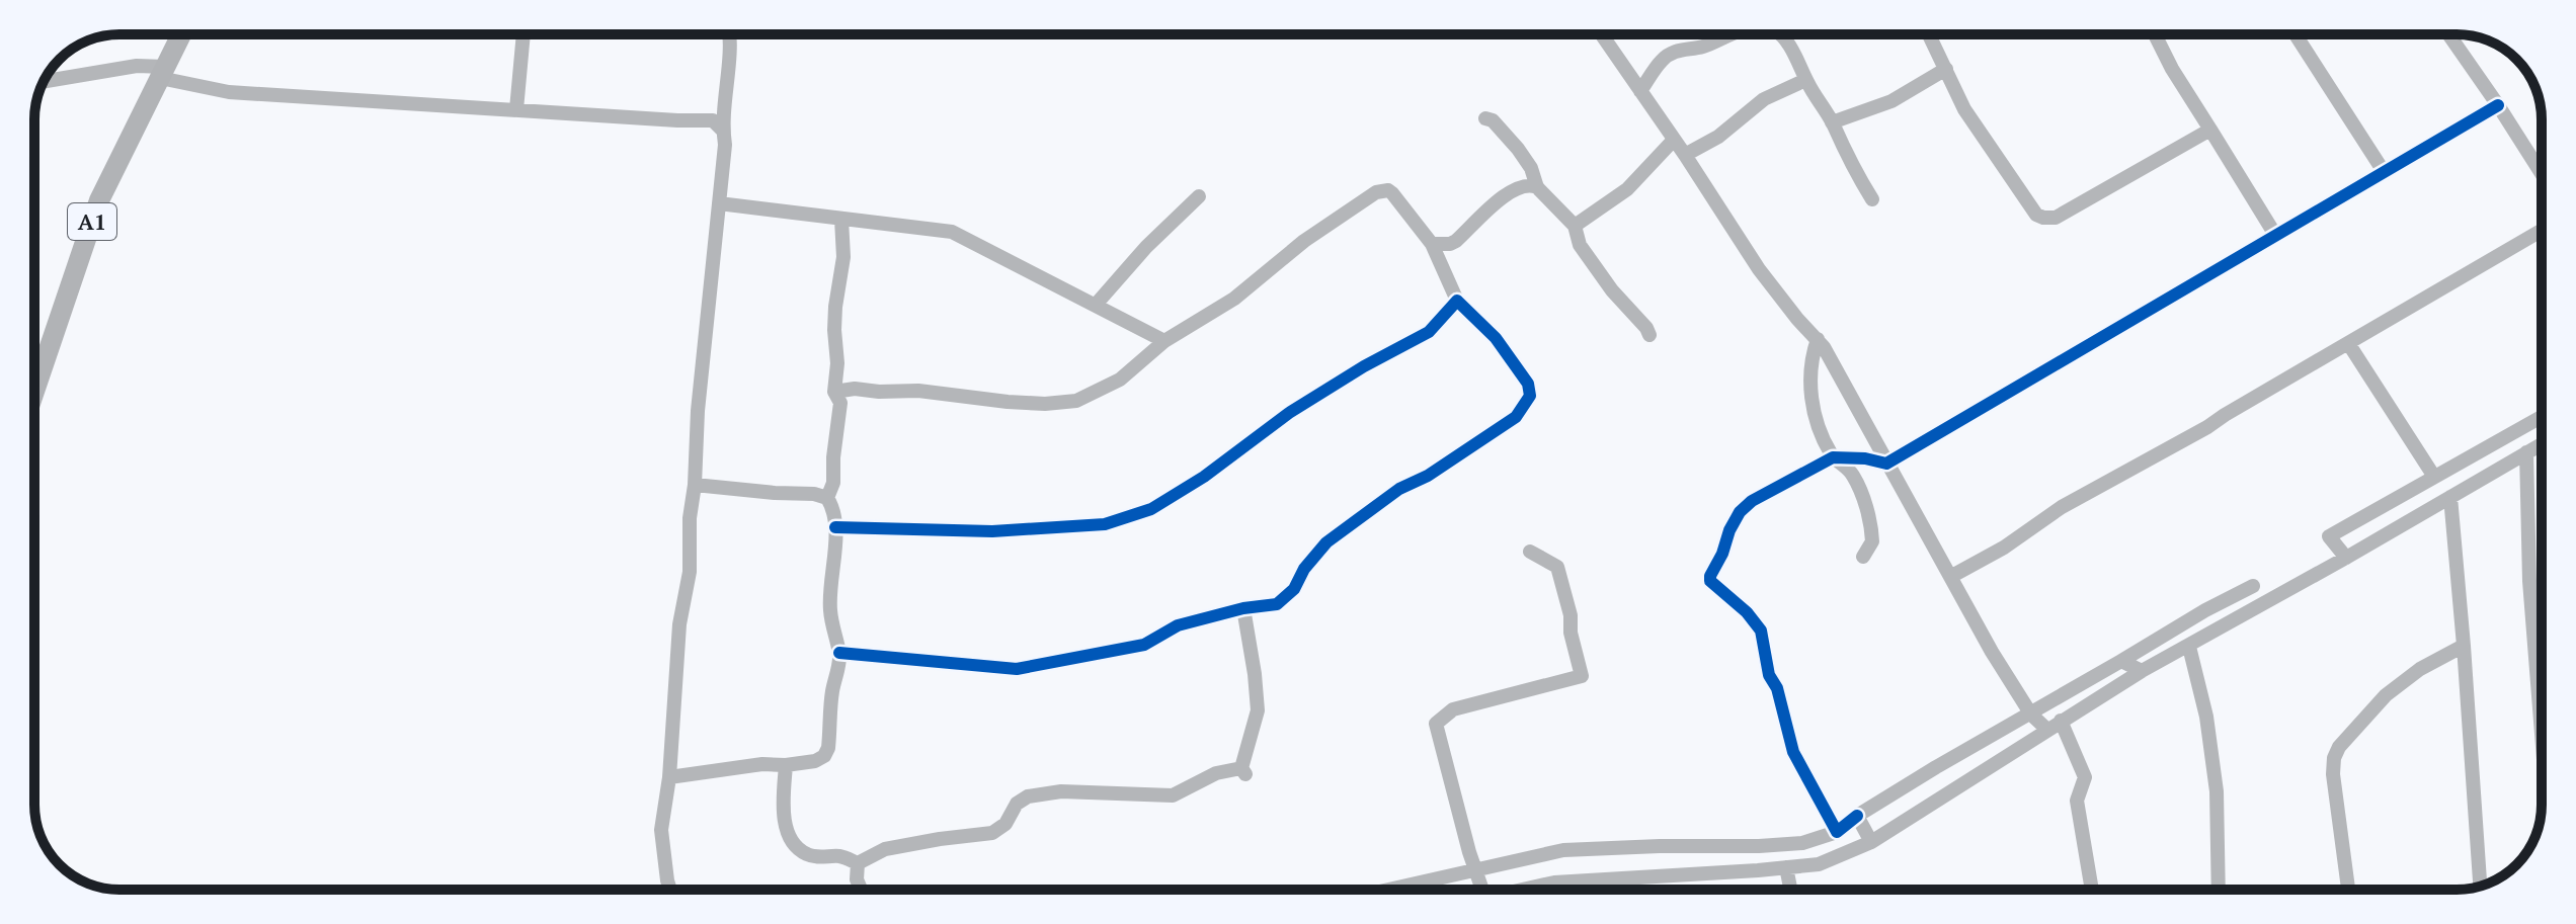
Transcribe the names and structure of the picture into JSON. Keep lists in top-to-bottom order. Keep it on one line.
{"streets":{"highway":["A1"]}}
